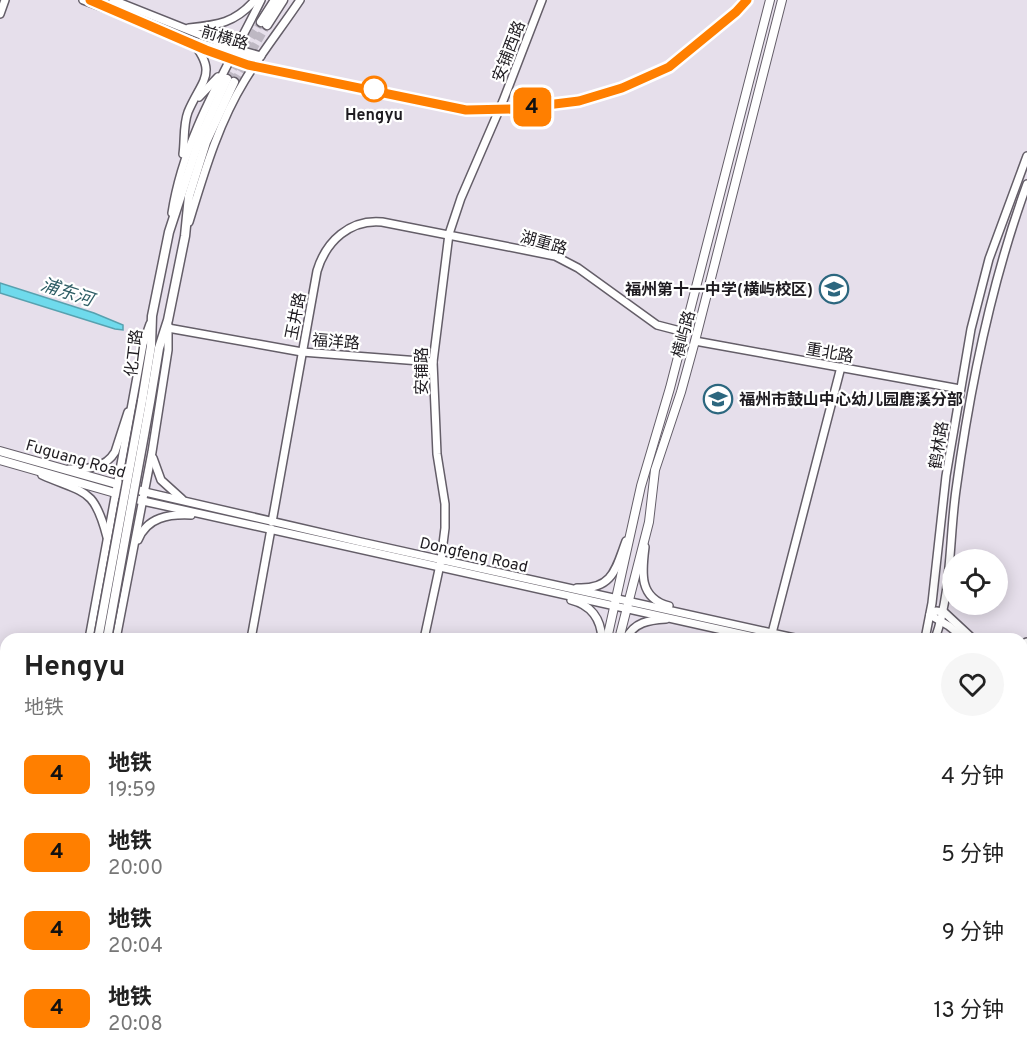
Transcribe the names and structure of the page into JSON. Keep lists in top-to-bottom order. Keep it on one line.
{"streets":{"highway":["化工路"],"main road":["前横路","安铺西路","湖重路","玉井路","横屿路","福洋路","重北路","安铺路","鹤林路","Fuguang Road","Dongfeng Road"]},"crossings":[["前横路","化工路"],["安铺西路","安铺路"],["湖重路","玉井路"],["湖重路","横屿路"],["湖重路","安铺路"],["玉井路","福洋路"],["玉井路","安铺路"],["玉井路","Dongfeng Road"],["横屿路","重北路"],["横屿路","Dongfeng Road"],["福洋路","化工路"],["福洋路","安铺路"],["重北路","鹤林路"],["安铺路","Dongfeng Road"],["Fuguang Road","Dongfeng Road"]],"water":["浦东河"],"places":{"other":["Hengyu"],"school or university":["福州第十一中学(横屿校区)","福州市鼓山中心幼儿园鹿溪分部"]},"lines":["metro line 4"],"page":{"on_map":"4","heading":["Hengyu","地铁"],"list":[{"mark":"4","name":"地铁","note":"19:59","value":"4 分钟"},{"mark":"4","name":"地铁","note":"20:00","value":"5 分钟"},{"mark":"4","name":"地铁","note":"20:04","value":"9 分钟"},{"mark":"4","name":"地铁","note":"20:08","value":"13 分钟"}]}}
